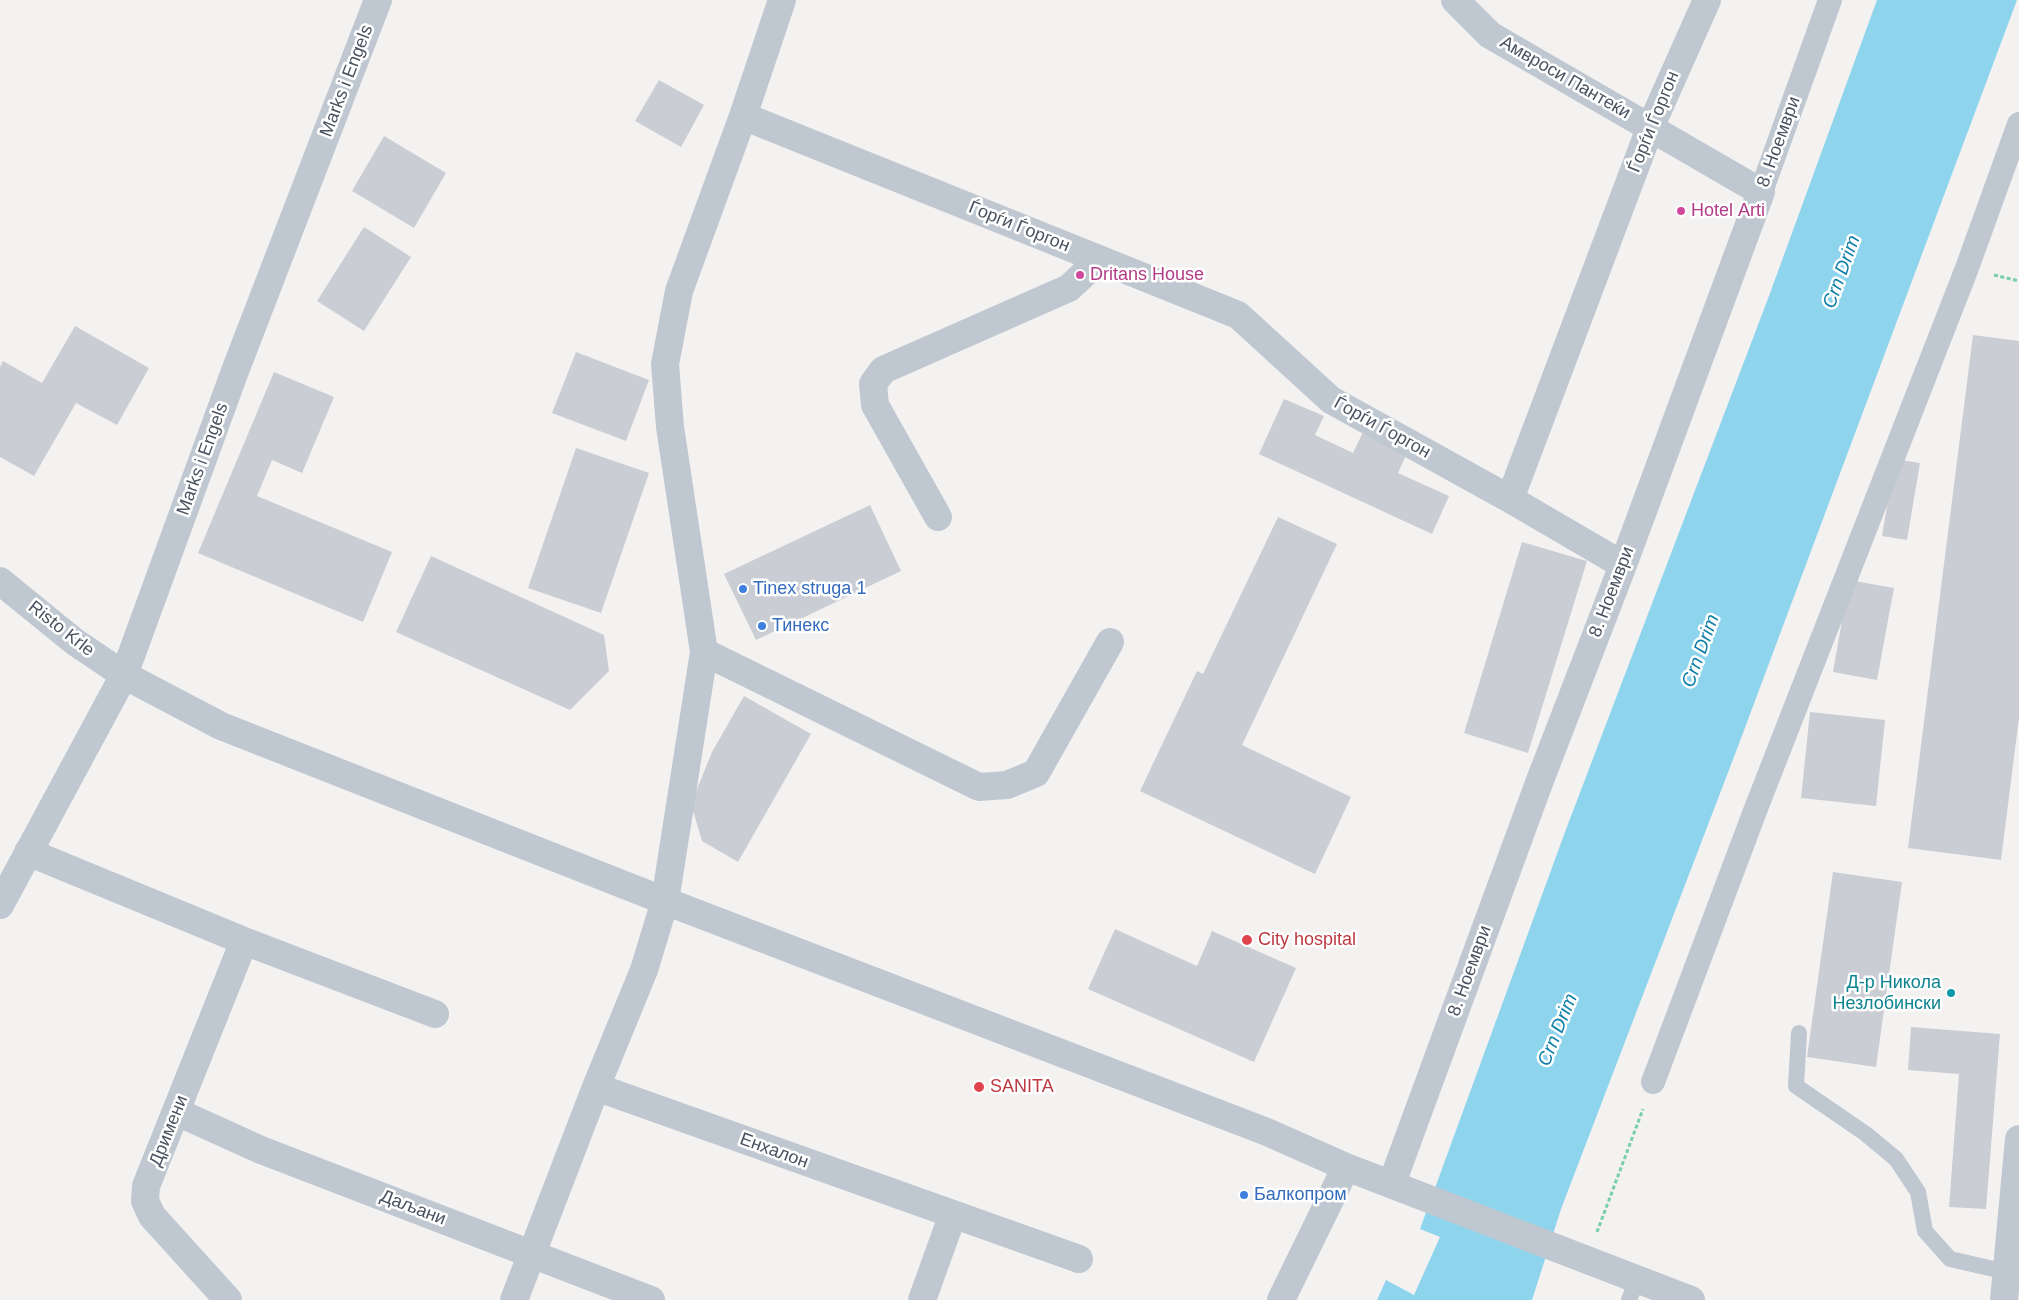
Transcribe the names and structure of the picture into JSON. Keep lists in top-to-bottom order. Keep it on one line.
{"streets":{"street":["Амвроси Пантеќи","Marks i Engels","Ѓорѓи Ѓоргон","8. Ноември","Risto Krle","Дримени","Енхалон","Даљани"]},"crossings":[["Амвроси Пантеќи","Ѓорѓи Ѓоргон"],["Амвроси Пантеќи","8. Ноември"],["Marks i Engels","Risto Krle"],["Ѓорѓи Ѓоргон","8. Ноември"],["8. Ноември","Risto Krle"],["Дримени","Даљани"]],"water":["Crn Drim"],"places":["Hotel Arti","Dritans House","Tinex struga 1","Тинекс","City hospital","Д-р Никола Незлобински","SANITA","Балкопром"]}
